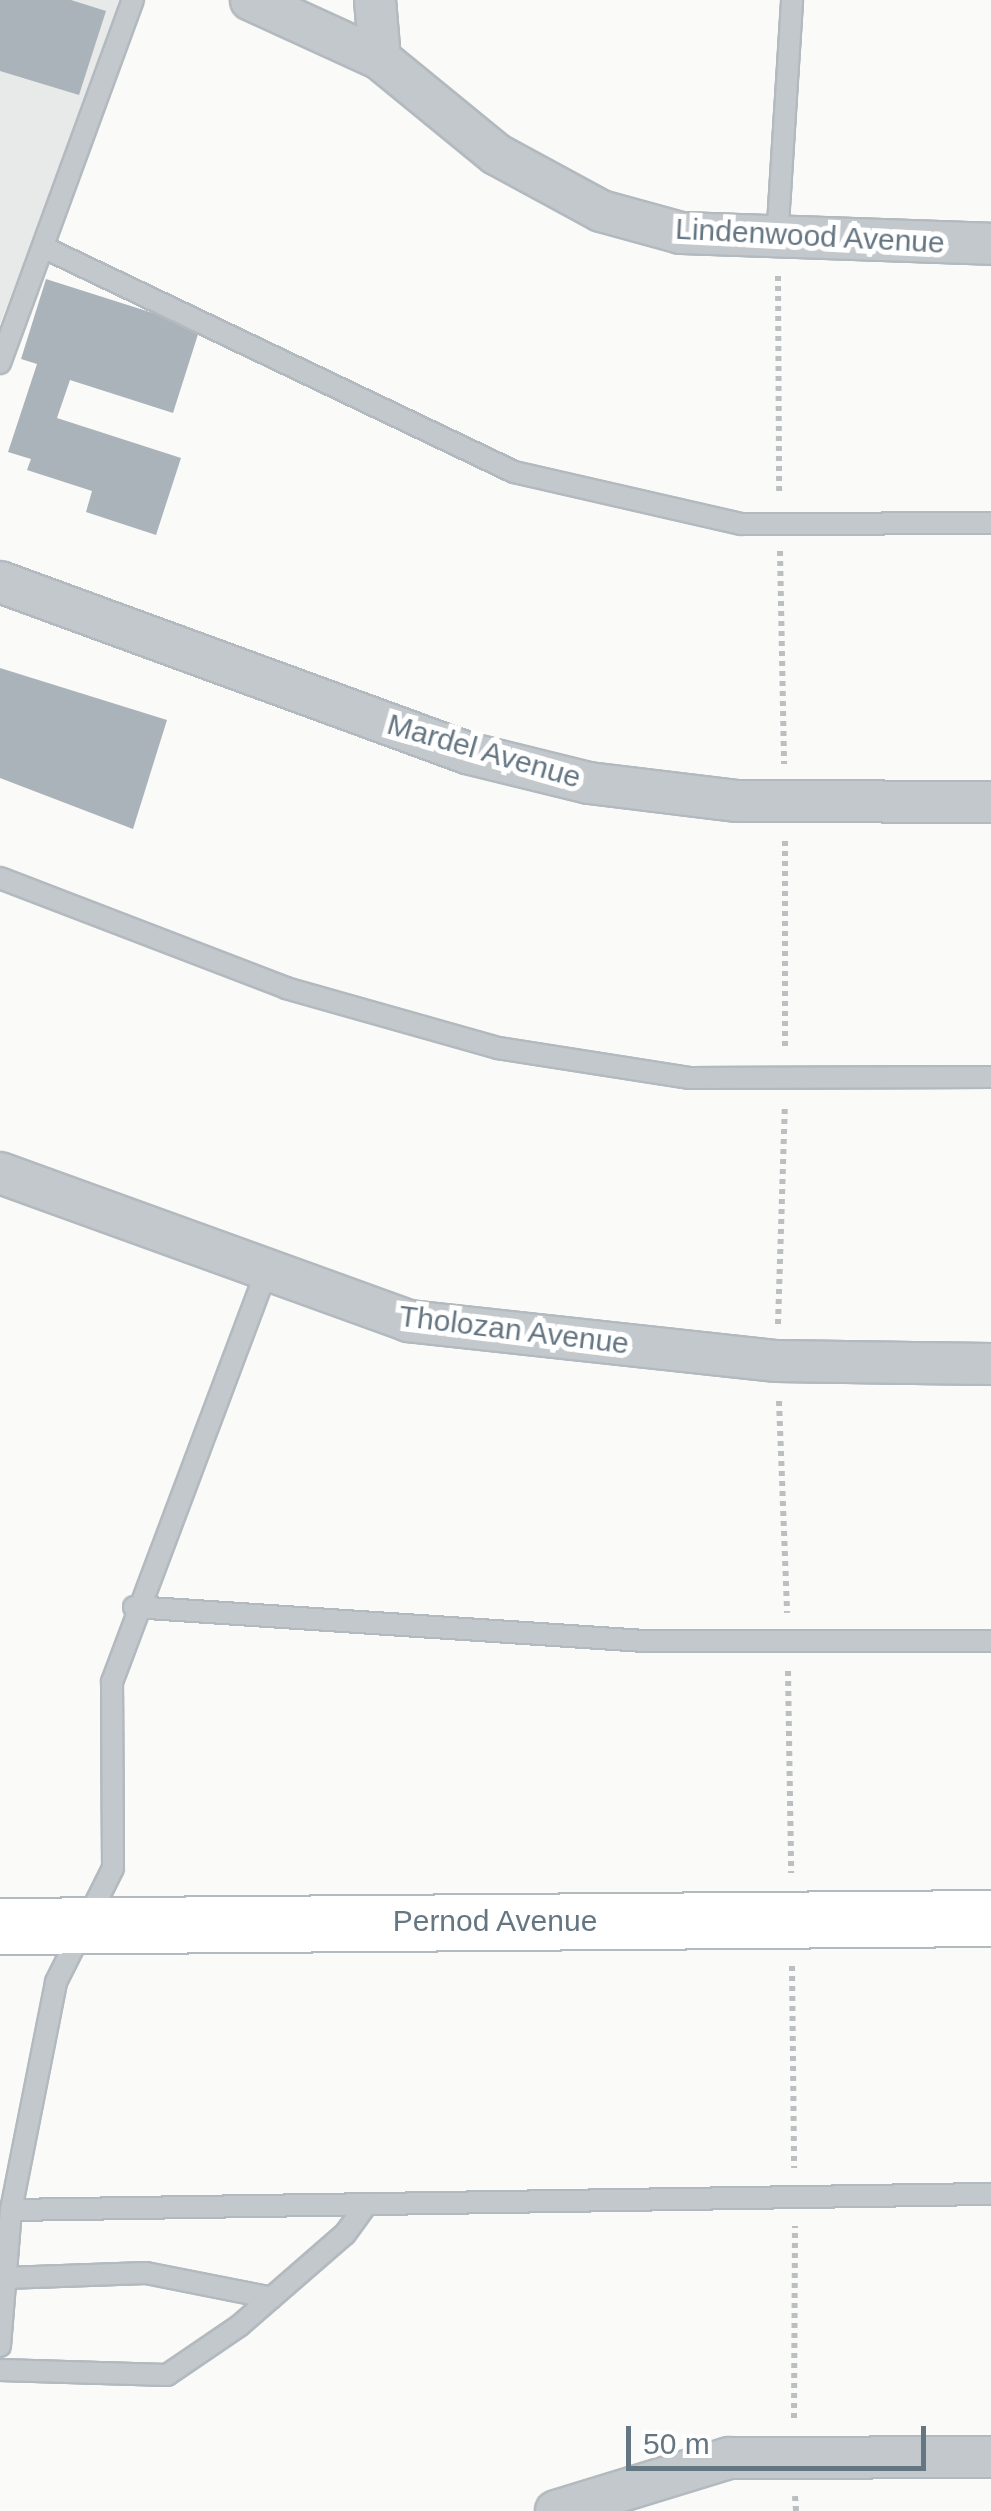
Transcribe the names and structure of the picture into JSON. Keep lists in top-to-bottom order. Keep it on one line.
{"streets":{"street":["Lindenwood Avenue","Mardel Avenue","Tholozan Avenue","Pernod Avenue"]},"scale_bar":"50 m"}
